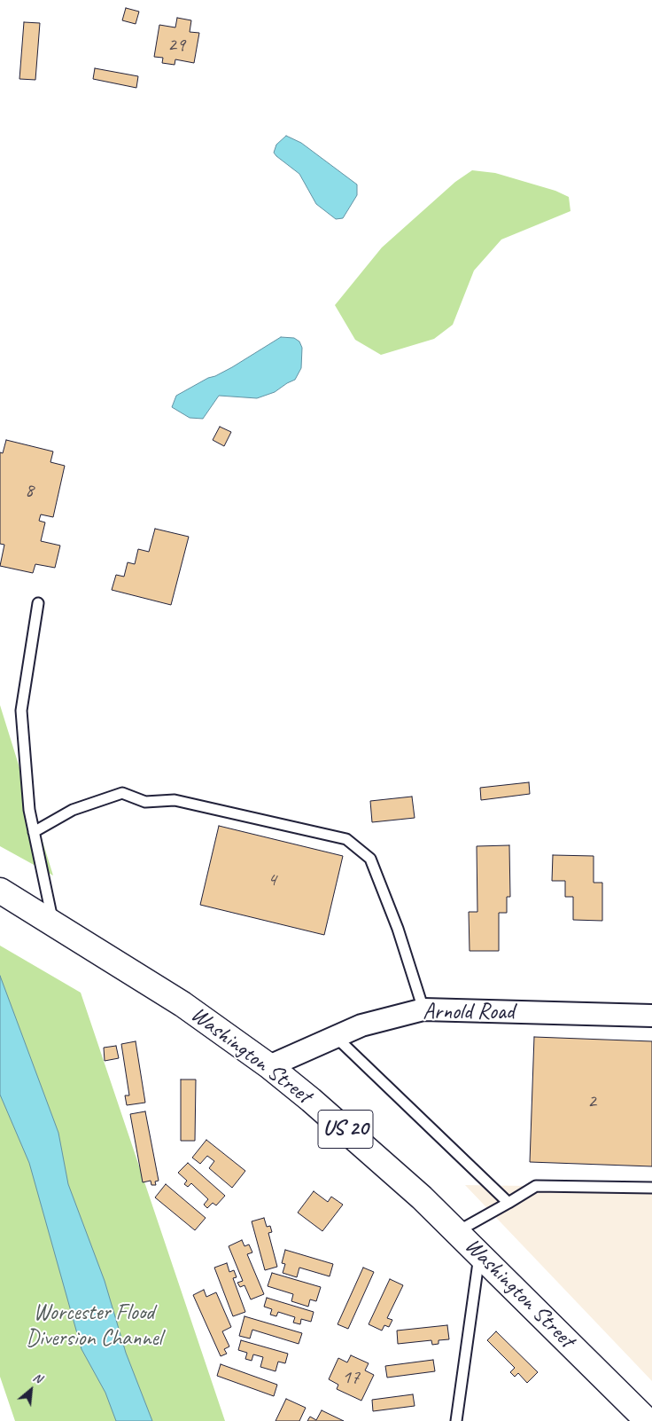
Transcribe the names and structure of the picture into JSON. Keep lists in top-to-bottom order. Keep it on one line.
{"streets":{"main road":["Washington Street","US 20"],"street":["Arnold Road"]},"crossings":[["Arnold Road","Washington Street"]],"parks":["Worcester Flood Diversion Channel"],"house_numbers":["29","8","4","2","17"],"north":"top right"}
